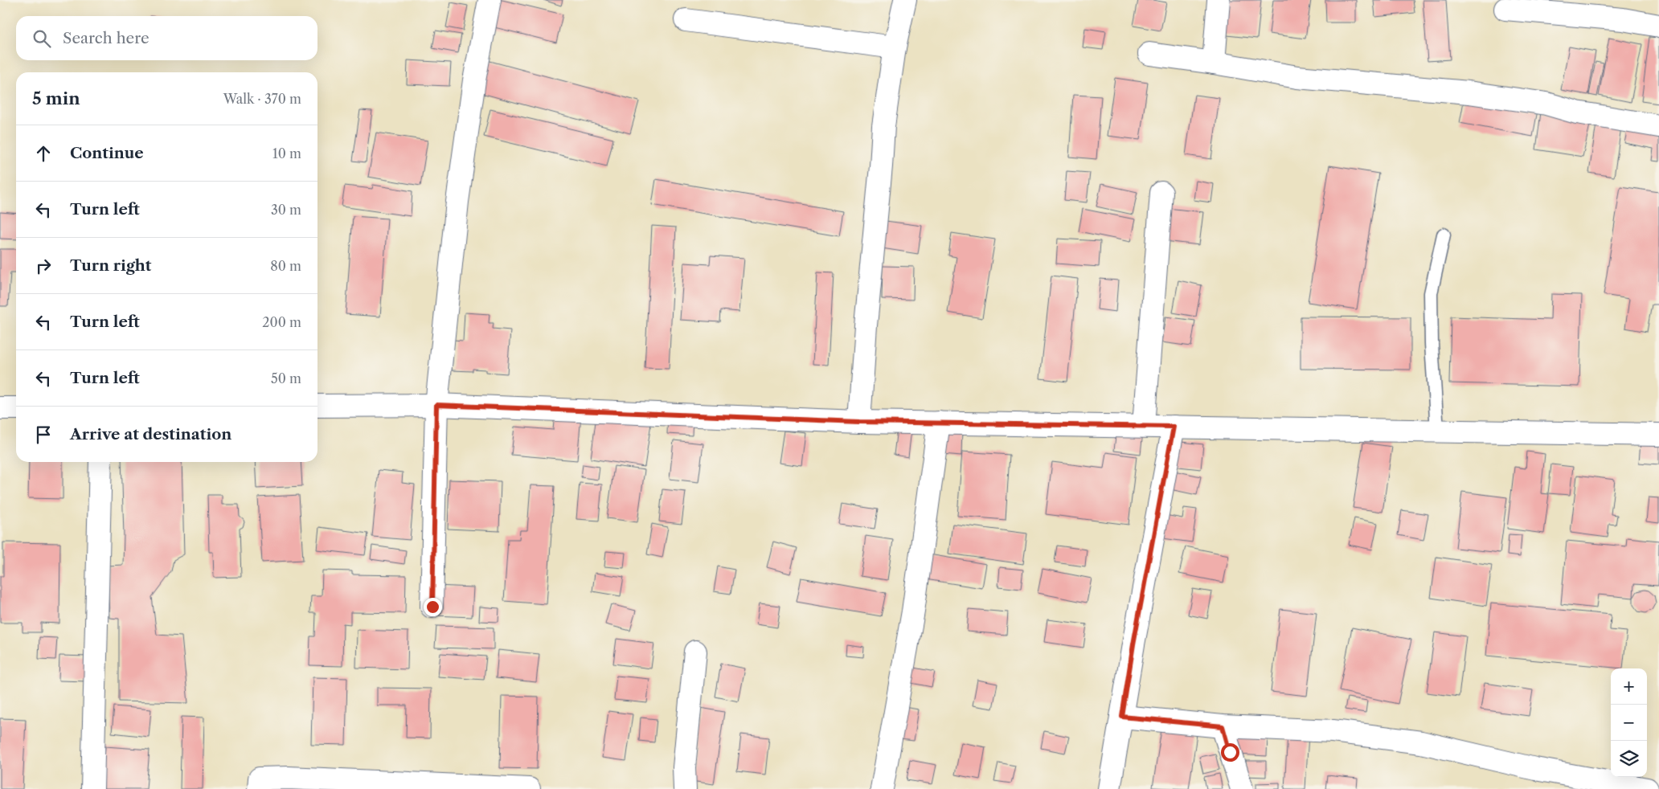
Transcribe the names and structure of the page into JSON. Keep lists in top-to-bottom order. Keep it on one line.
{"page":{"search":"Search here","heading":["5 min","Walk · 370 m"],"list":[["Continue","10 m"],["Turn left","30 m"],["Turn right","80 m"],["Turn left","200 m"],["Turn left","50 m"],"Arrive at destination"],"map_buttons":["+","−"]}}
